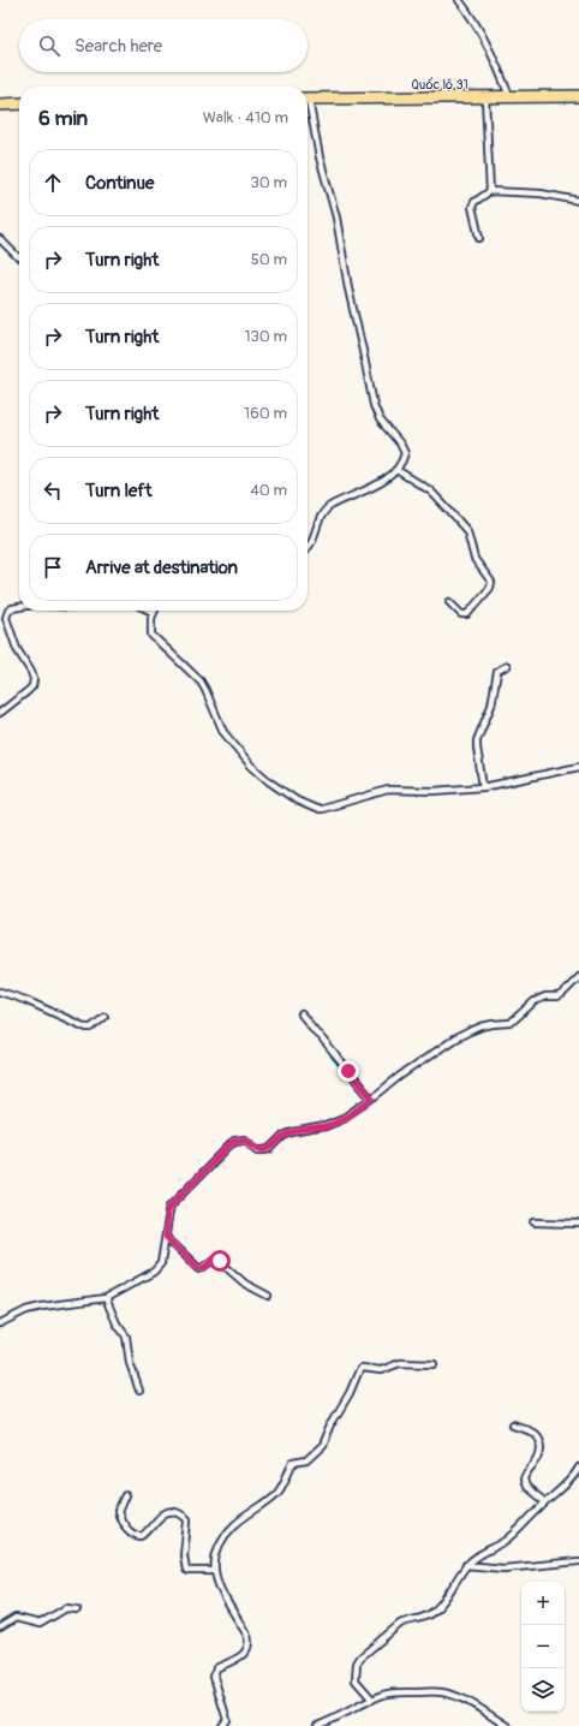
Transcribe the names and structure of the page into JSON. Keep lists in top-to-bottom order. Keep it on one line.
{"streets":{"highway":["Quốc lộ 31"]},"page":{"search":"Search here","heading":["6 min","Walk · 410 m"],"list":[["Continue","30 m"],["Turn right","50 m"],["Turn right","130 m"],["Turn right","160 m"],["Turn left","40 m"],"Arrive at destination"],"map_buttons":["+","−"]}}
